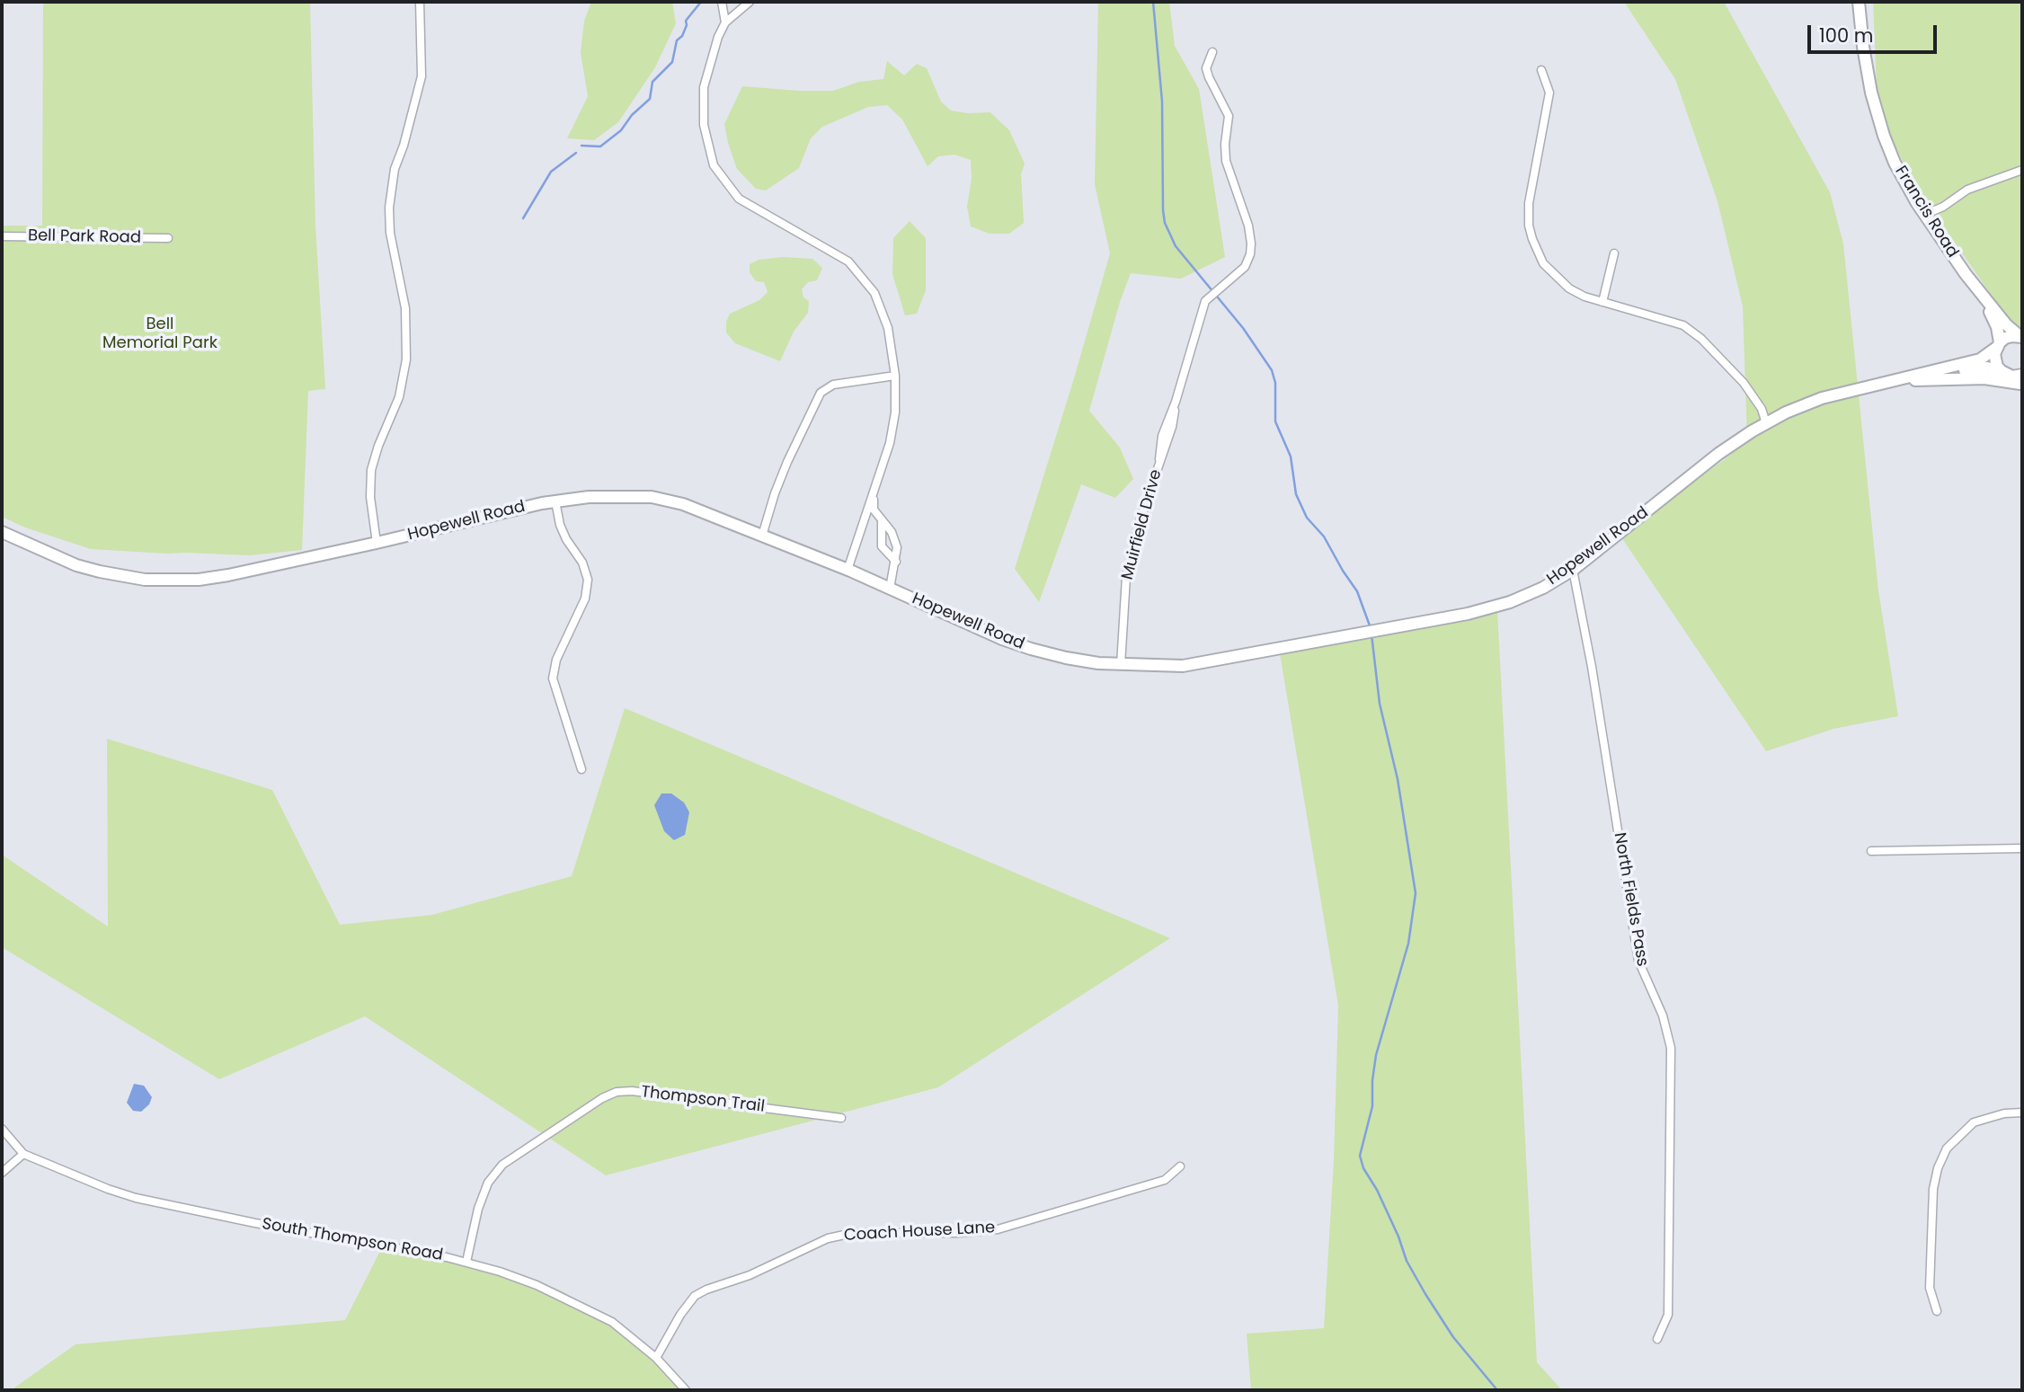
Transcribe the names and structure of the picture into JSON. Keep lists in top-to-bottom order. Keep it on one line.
{"streets":{"street":["Francis Road","Bell Park Road","Hopewell Road","Muirfield Drive","North Fields Pass","Thompson Trail","Coach House Lane","South Thompson Road"]},"crossings":[["Francis Road","Hopewell Road"],["Hopewell Road","Muirfield Drive"],["Hopewell Road","North Fields Pass"],["Thompson Trail","South Thompson Road"],["Coach House Lane","South Thompson Road"]],"parks":["Bell Memorial Park"],"scale_bar":"100 m"}
